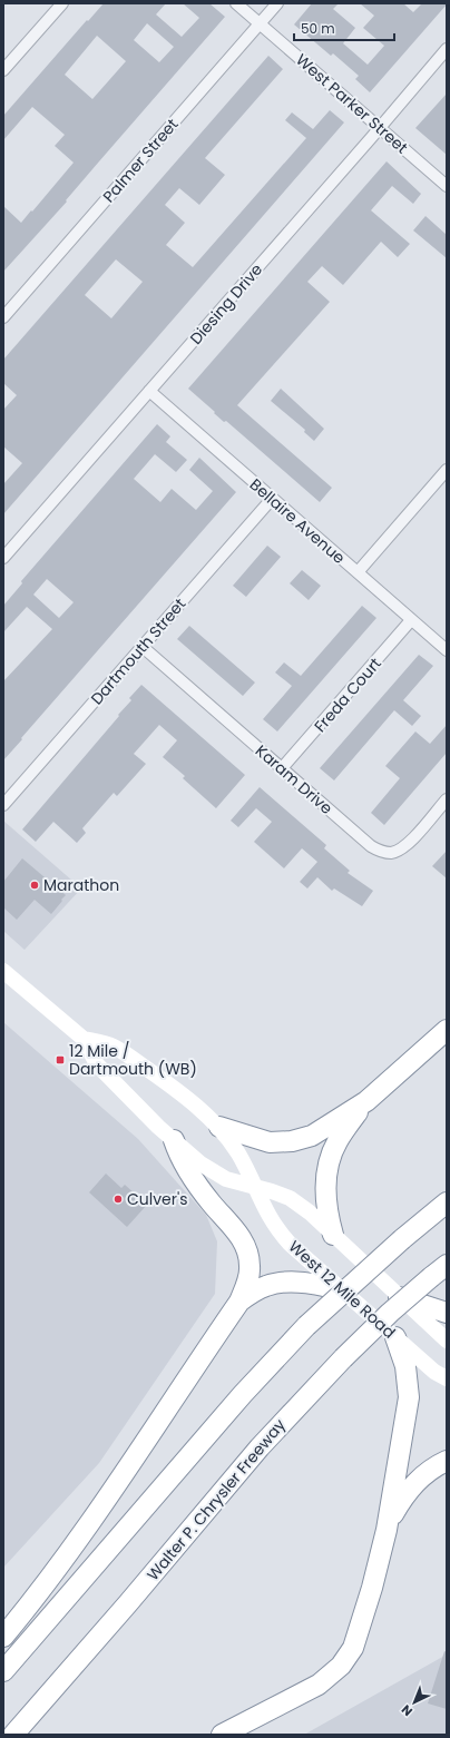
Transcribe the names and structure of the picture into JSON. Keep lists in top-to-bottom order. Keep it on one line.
{"streets":{"highway":["Walter P. Chrysler Freeway"],"main road":["West 12 Mile Road"],"street":["West Parker Street","Palmer Street","Diesing Drive","Bellaire Avenue","Dartmouth Street","Freda Court","Karam Drive"]},"crossings":[["West Parker Street","Palmer Street"],["West Parker Street","Diesing Drive"],["Diesing Drive","Bellaire Avenue"],["Bellaire Avenue","Dartmouth Street"],["Bellaire Avenue","Freda Court"],["Dartmouth Street","Karam Drive"],["Freda Court","Karam Drive"]],"places":{"other":["Marathon","Culver's"],"transit":["12 Mile / Dartmouth (WB)"]},"scale_bar":"50 m","north":"bottom left"}
